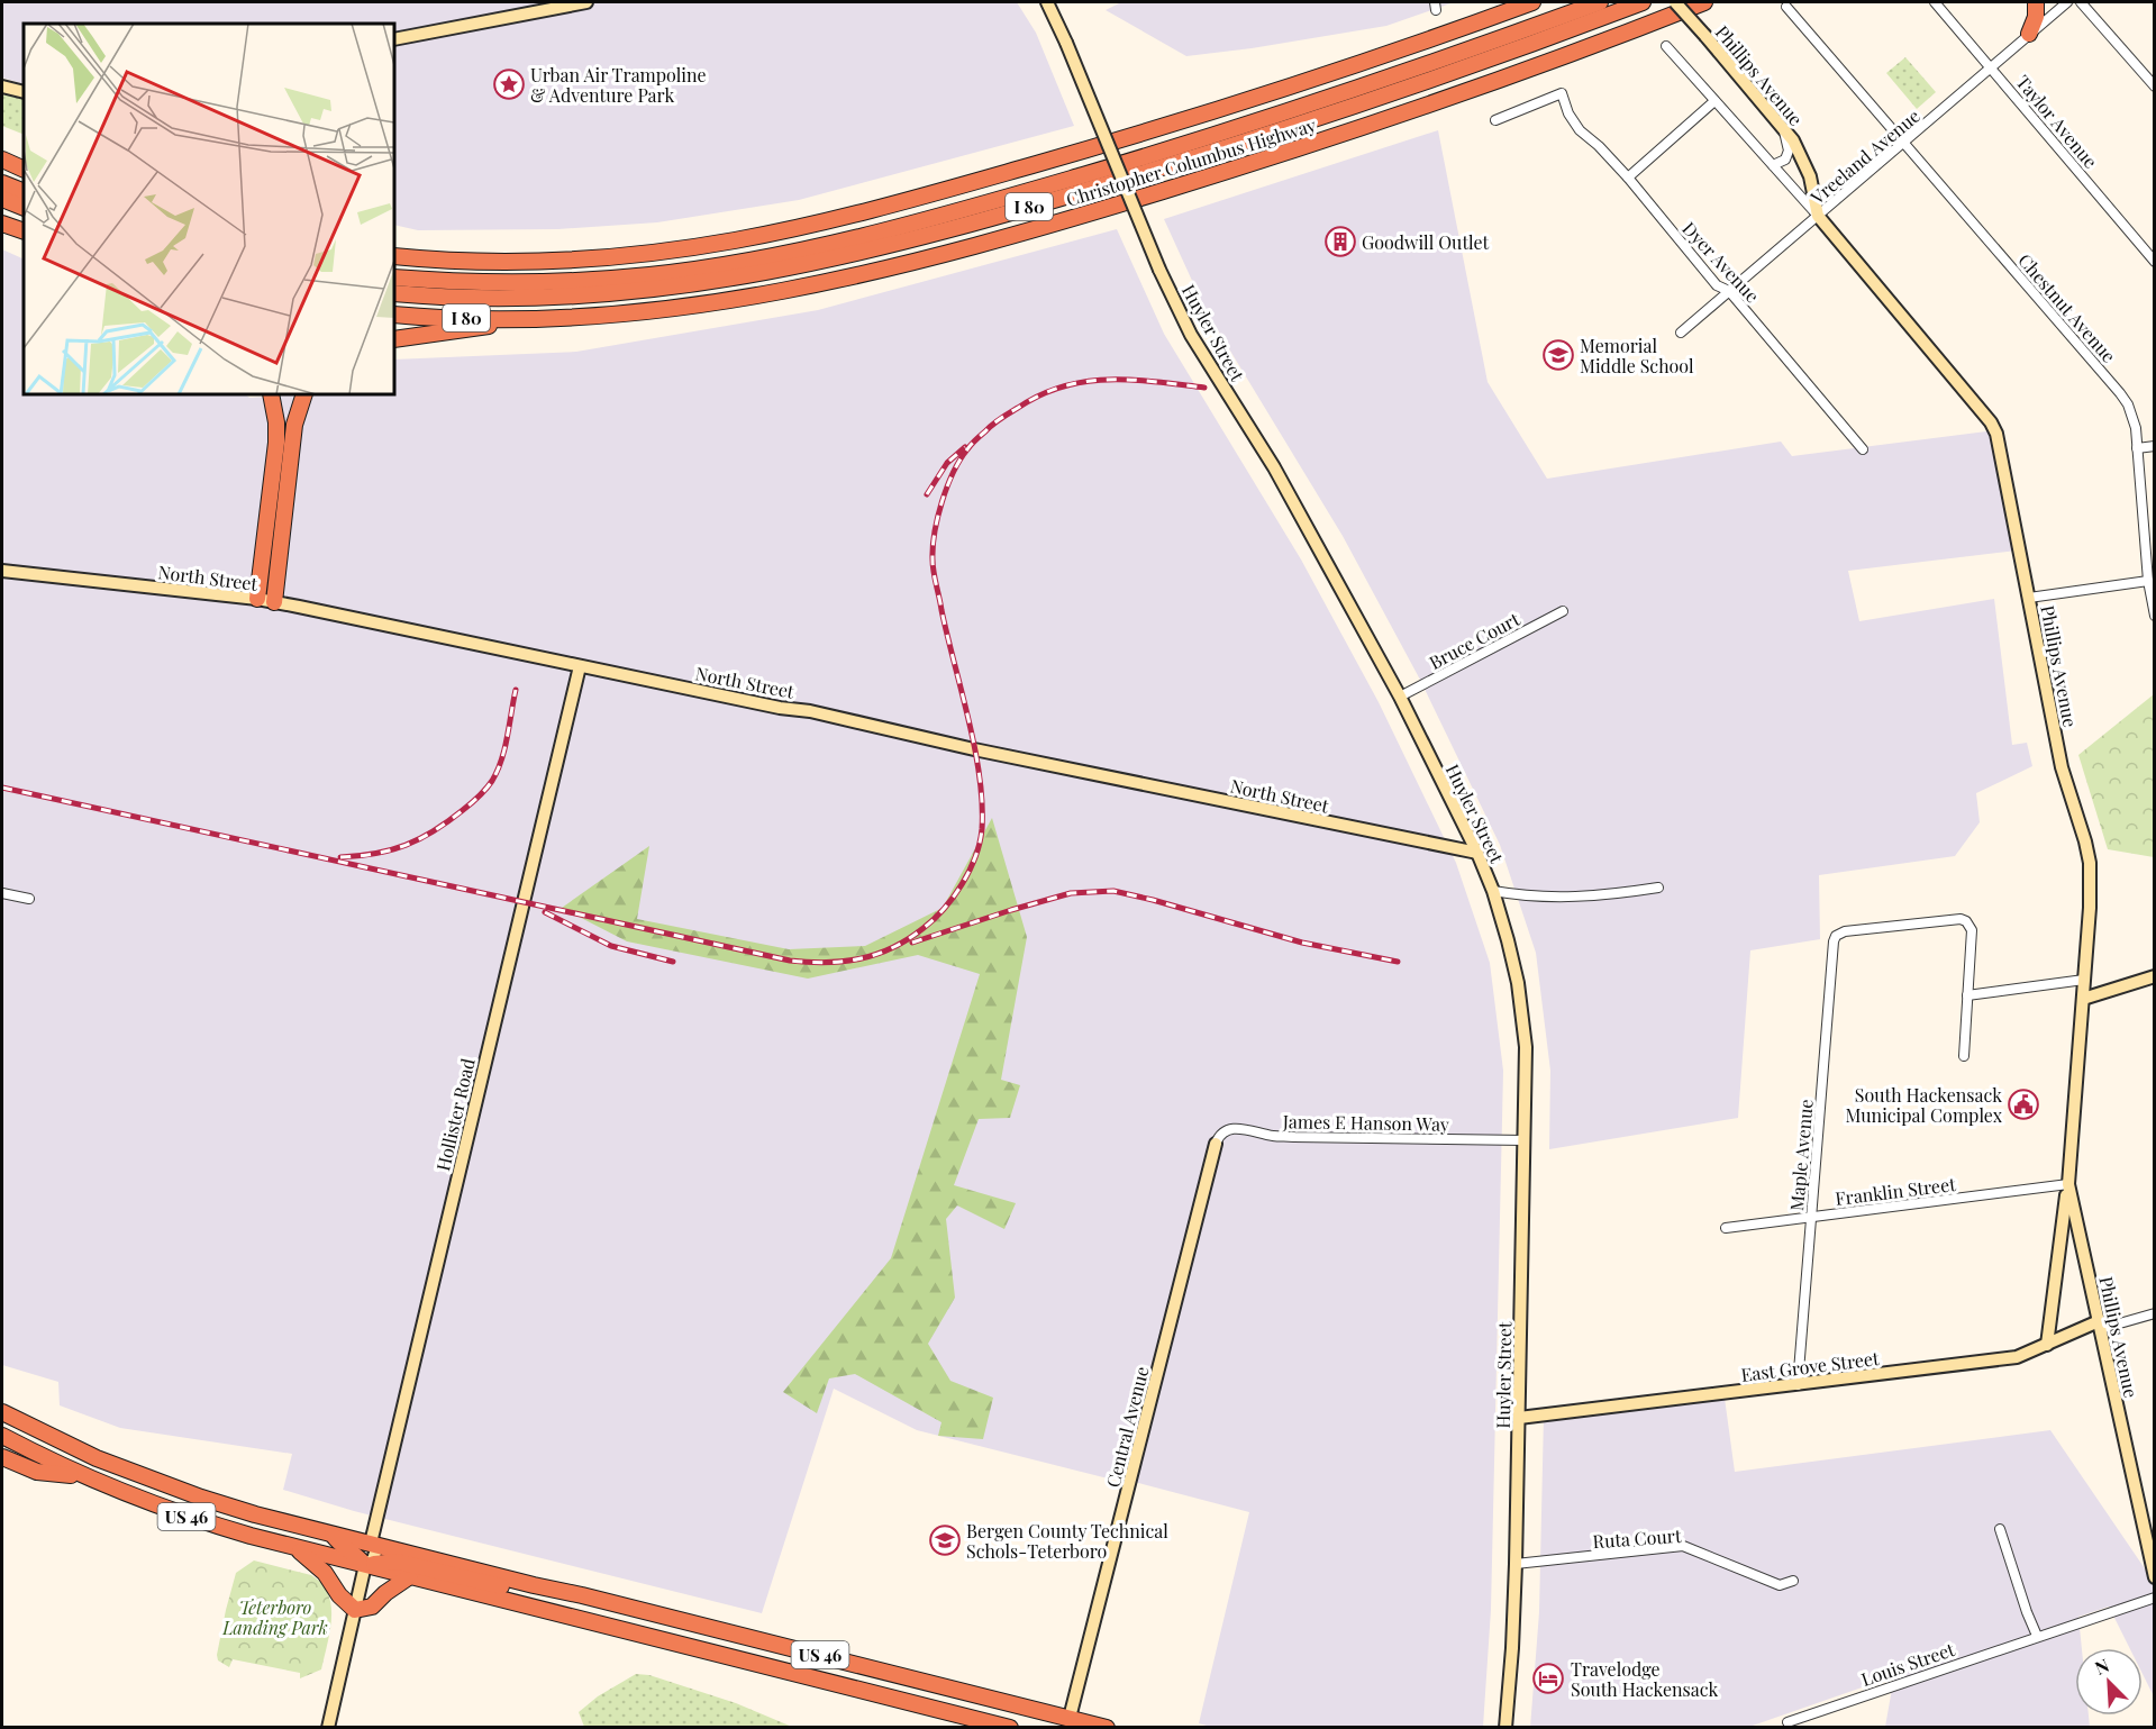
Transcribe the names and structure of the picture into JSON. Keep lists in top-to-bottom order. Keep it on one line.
{"streets":{"highway":["Christopher Columbus Highway","I 80","US 46"],"street":["Phillips Avenue","Taylor Avenue","Vreeland Avenue","Dyer Avenue","Chestnut Avenue","Huyler Street","North Street","Bruce Court","Hollister Road","James E Hanson Way","Maple Avenue","Franklin Street","East Grove Street","Central Avenue","Ruta Court","Louis Street"]},"crossings":[["Phillips Avenue","Vreeland Avenue"],["Phillips Avenue","Franklin Street"],["Phillips Avenue","East Grove Street"],["Taylor Avenue","Vreeland Avenue"],["Vreeland Avenue","Dyer Avenue"],["Vreeland Avenue","Chestnut Avenue"],["Huyler Street","North Street"],["Huyler Street","Bruce Court"],["Huyler Street","James E Hanson Way"],["Huyler Street","East Grove Street"],["Huyler Street","Ruta Court"],["North Street","Hollister Road"],["Hollister Road","US 46"],["James E Hanson Way","Central Avenue"],["Maple Avenue","Franklin Street"],["Maple Avenue","East Grove Street"],["Central Avenue","US 46"]],"parks":["Teterboro Landing Park"],"places":{"place":["Urban Air Trampoline & Adventure Park"],"building":["Goodwill Outlet"],"school or university":["Memorial Middle School","Bergen County Technical Schols-Teterboro"],"public building":["South Hackensack Municipal Complex"],"hotel":["Travelodge South Hackensack"]},"north":"top left"}
